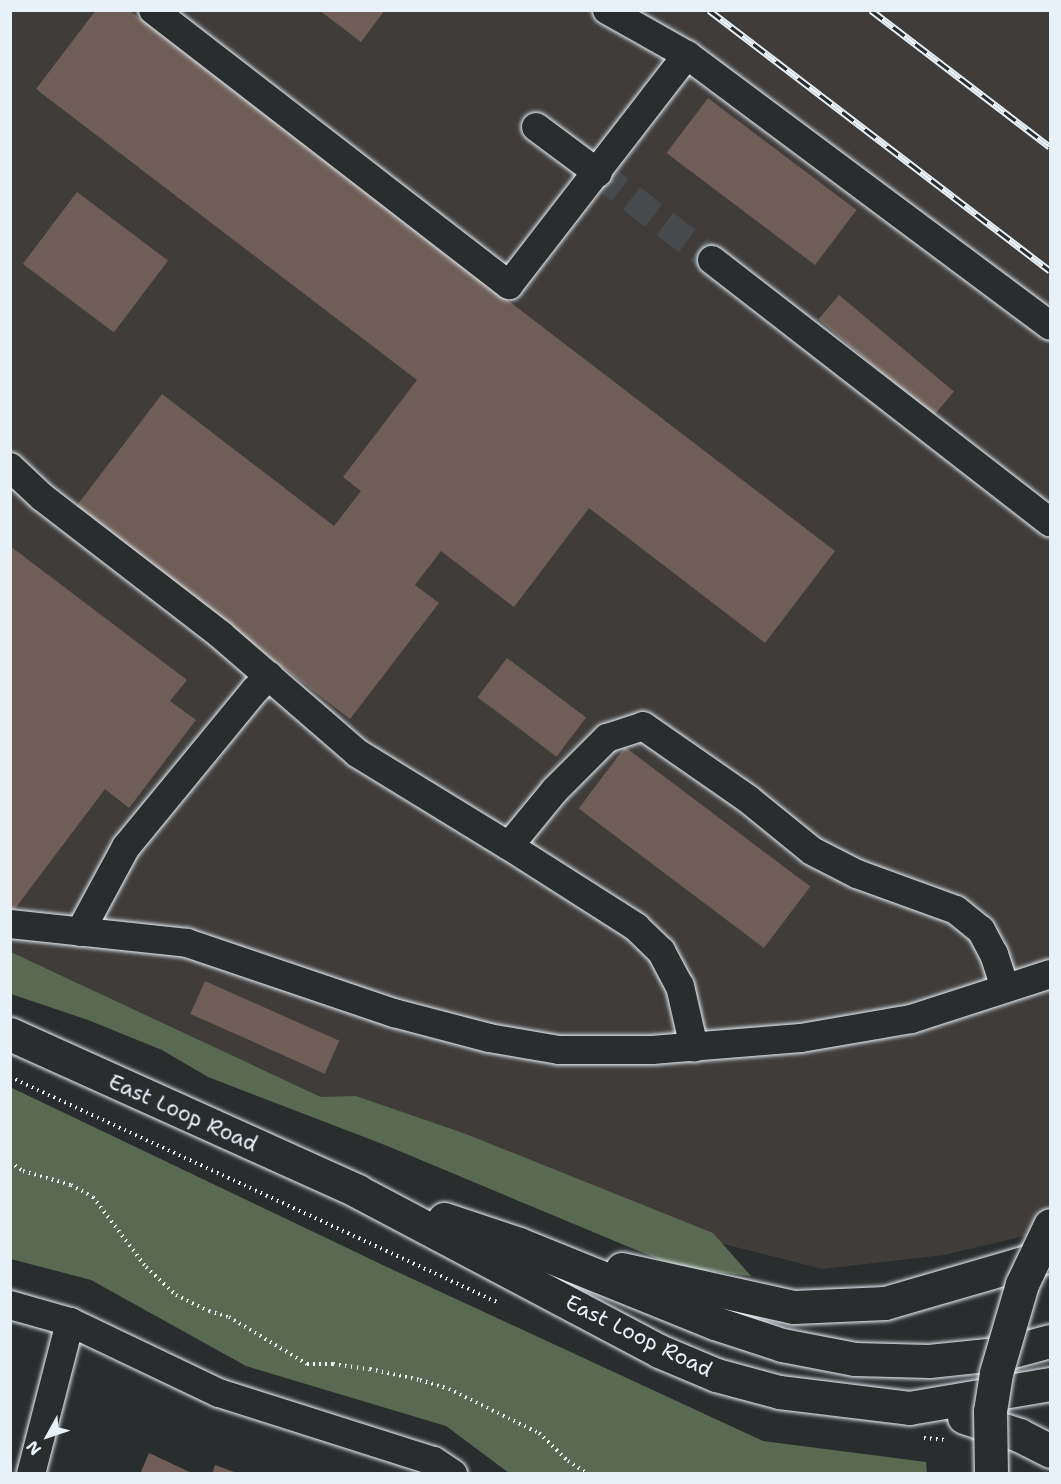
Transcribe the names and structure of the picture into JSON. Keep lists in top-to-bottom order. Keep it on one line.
{"streets":{"main road":["East Loop Road"]},"north":"bottom left"}
